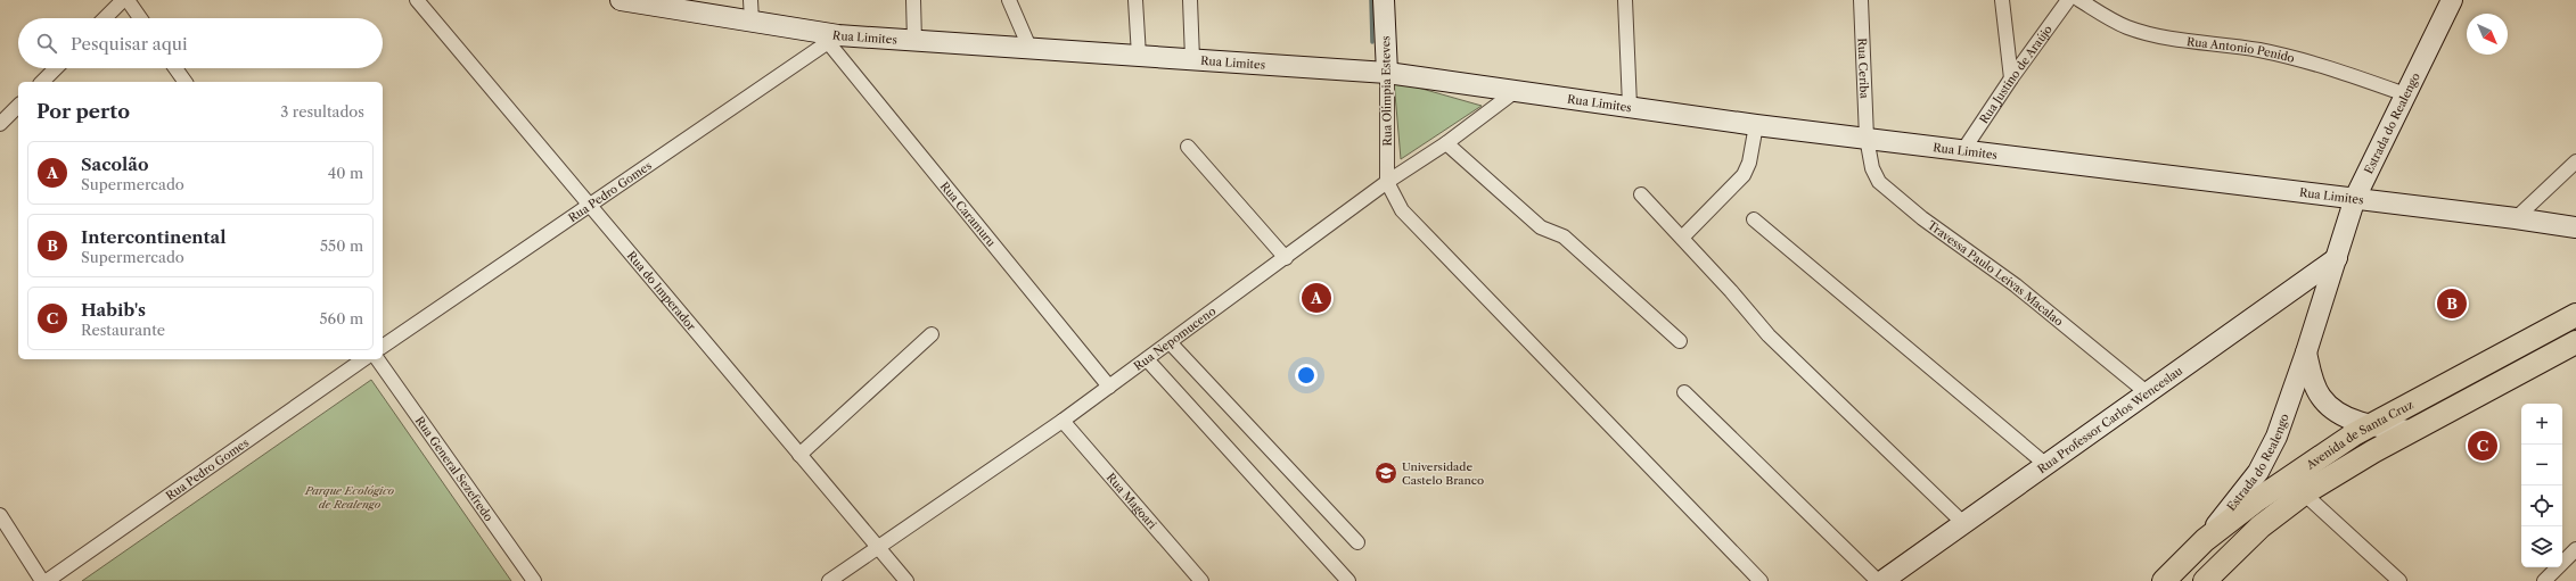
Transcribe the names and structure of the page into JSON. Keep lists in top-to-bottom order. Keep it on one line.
{"streets":{"main road":["Avenida de Santa Cruz"],"street":["Rua Limites","Rua Antonio Penido","Rua Ceriba","Rua Justino de Araújo","Rua Olímpia Esteves","Estrada do Realengo","Rua Pedro Gomes","Rua Caramuru","Travessa Paulo Leivas Macalao","Rua do Imperador","Rua Nepomuceno","Rua Professor Carlos Wenceslau","Rua General Sezefredo","Rua Magoari"]},"crossings":[["Rua Limites","Rua Ceriba"],["Rua Limites","Rua Justino de Araújo"],["Rua Limites","Rua Olímpia Esteves"],["Rua Limites","Estrada do Realengo"],["Rua Limites","Rua Pedro Gomes"],["Rua Limites","Rua Caramuru"],["Rua Limites","Travessa Paulo Leivas Macalao"],["Rua Limites","Rua Nepomuceno"],["Rua Antonio Penido","Estrada do Realengo"],["Rua Ceriba","Travessa Paulo Leivas Macalao"],["Rua Olímpia Esteves","Rua Nepomuceno"],["Estrada do Realengo","Rua Professor Carlos Wenceslau"],["Estrada do Realengo","Avenida de Santa Cruz"],["Rua Pedro Gomes","Rua Caramuru"],["Rua Pedro Gomes","Rua do Imperador"],["Rua Caramuru","Rua Nepomuceno"],["Travessa Paulo Leivas Macalao","Rua Professor Carlos Wenceslau"],["Rua do Imperador","Rua Nepomuceno"],["Rua Nepomuceno","Rua Magoari"]],"parks":["Parque Ecológico de Realengo"],"places":{"school or university":["Universidade Castelo Branco"]},"north":"bottom right","page":{"search":"Pesquisar aqui","heading":["Por perto","3 resultados"],"list":[{"mark":"A","name":"Sacolão","note":"Supermercado","value":"40 m"},{"mark":"B","name":"Intercontinental","note":"Supermercado","value":"550 m"},{"mark":"C","name":"Habib's","note":"Restaurante","value":"560 m"}],"pins":["A","B","C"],"map_buttons":["+","−"]}}
